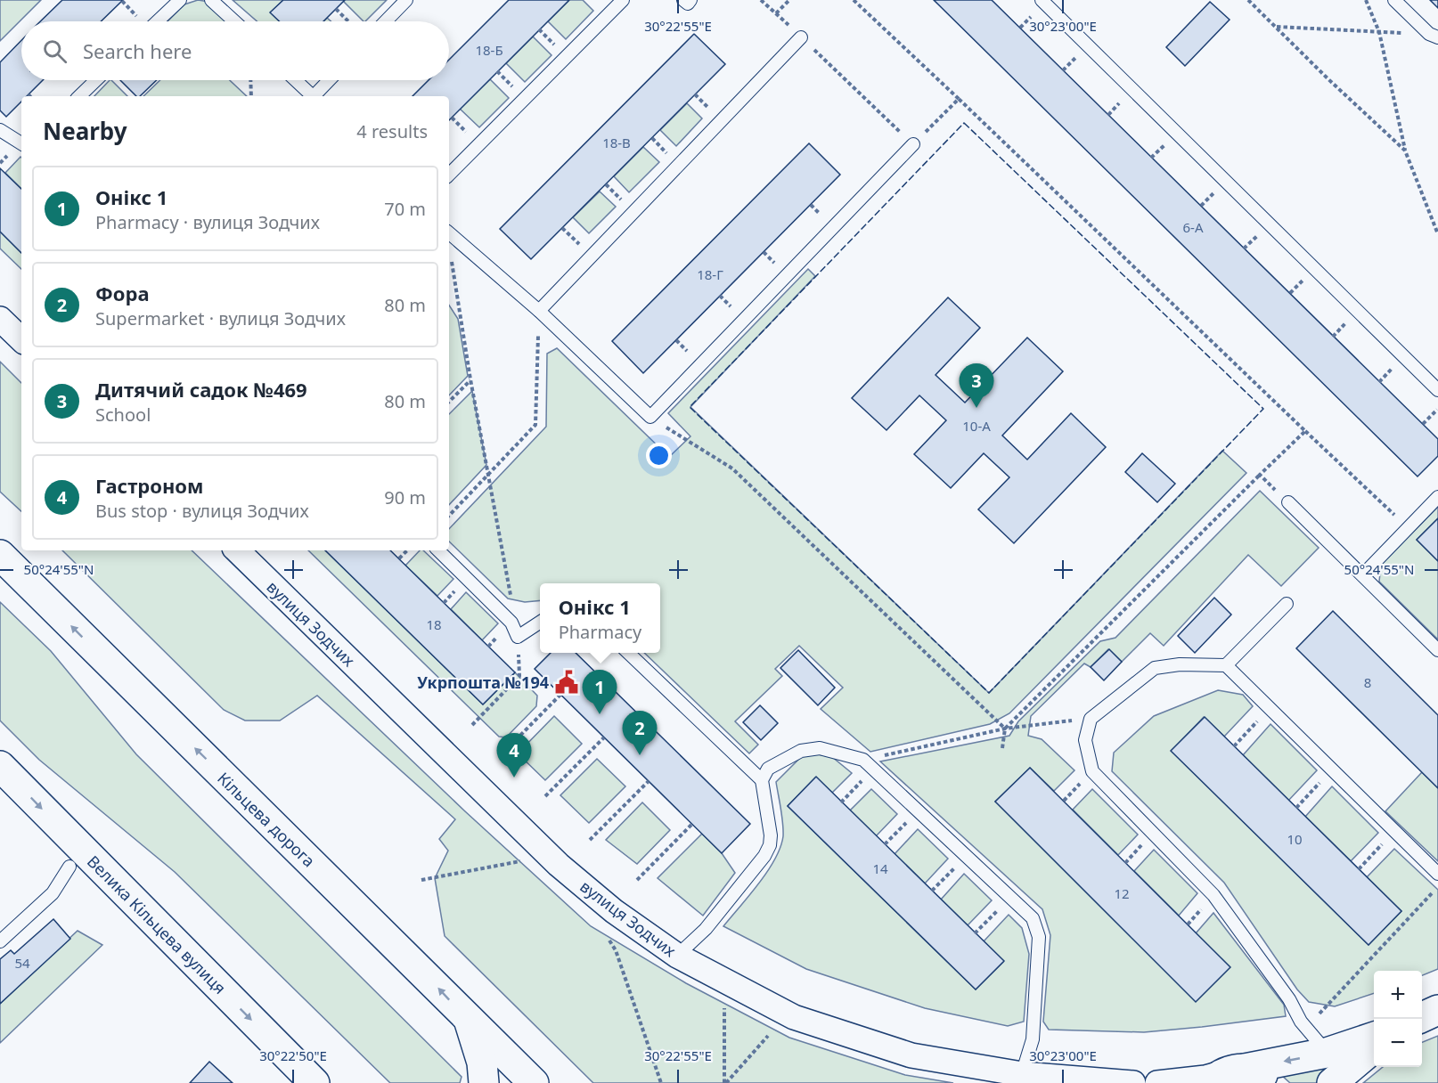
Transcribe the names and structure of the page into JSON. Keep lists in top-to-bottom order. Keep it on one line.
{"streets":{"main road":["Кільцева дорога","Велика Кільцева вулиця"],"street":["вулиця Зодчих"]},"one_way":["Кільцева дорога","Велика Кільцева вулиця"],"places":{"public building":["Укрпошта №194"]},"house_numbers":["18-Б","18-В","6-А","18-Г","10-А","18","8","10","14","12","54"],"page":{"search":"Search here","heading":["Nearby","4 results"],"list":[{"mark":"1","name":"Онікс 1","note":"Pharmacy · вулиця Зодчих","value":"70 m"},{"mark":"2","name":"Фора","note":"Supermarket · вулиця Зодчих","value":"80 m"},{"mark":"3","name":"Дитячий садок №469","note":"School","value":"80 m"},{"mark":"4","name":"Гастроном","note":"Bus stop · вулиця Зодчих","value":"90 m"}],"pins":["3","1","2","4"],"popup":["Онікс 1","Pharmacy"],"map_buttons":["+","−"]},"coordinates":["30°22'55\"E","30°23'00\"E","50°24'55\"N","30°22'50\"E"]}
